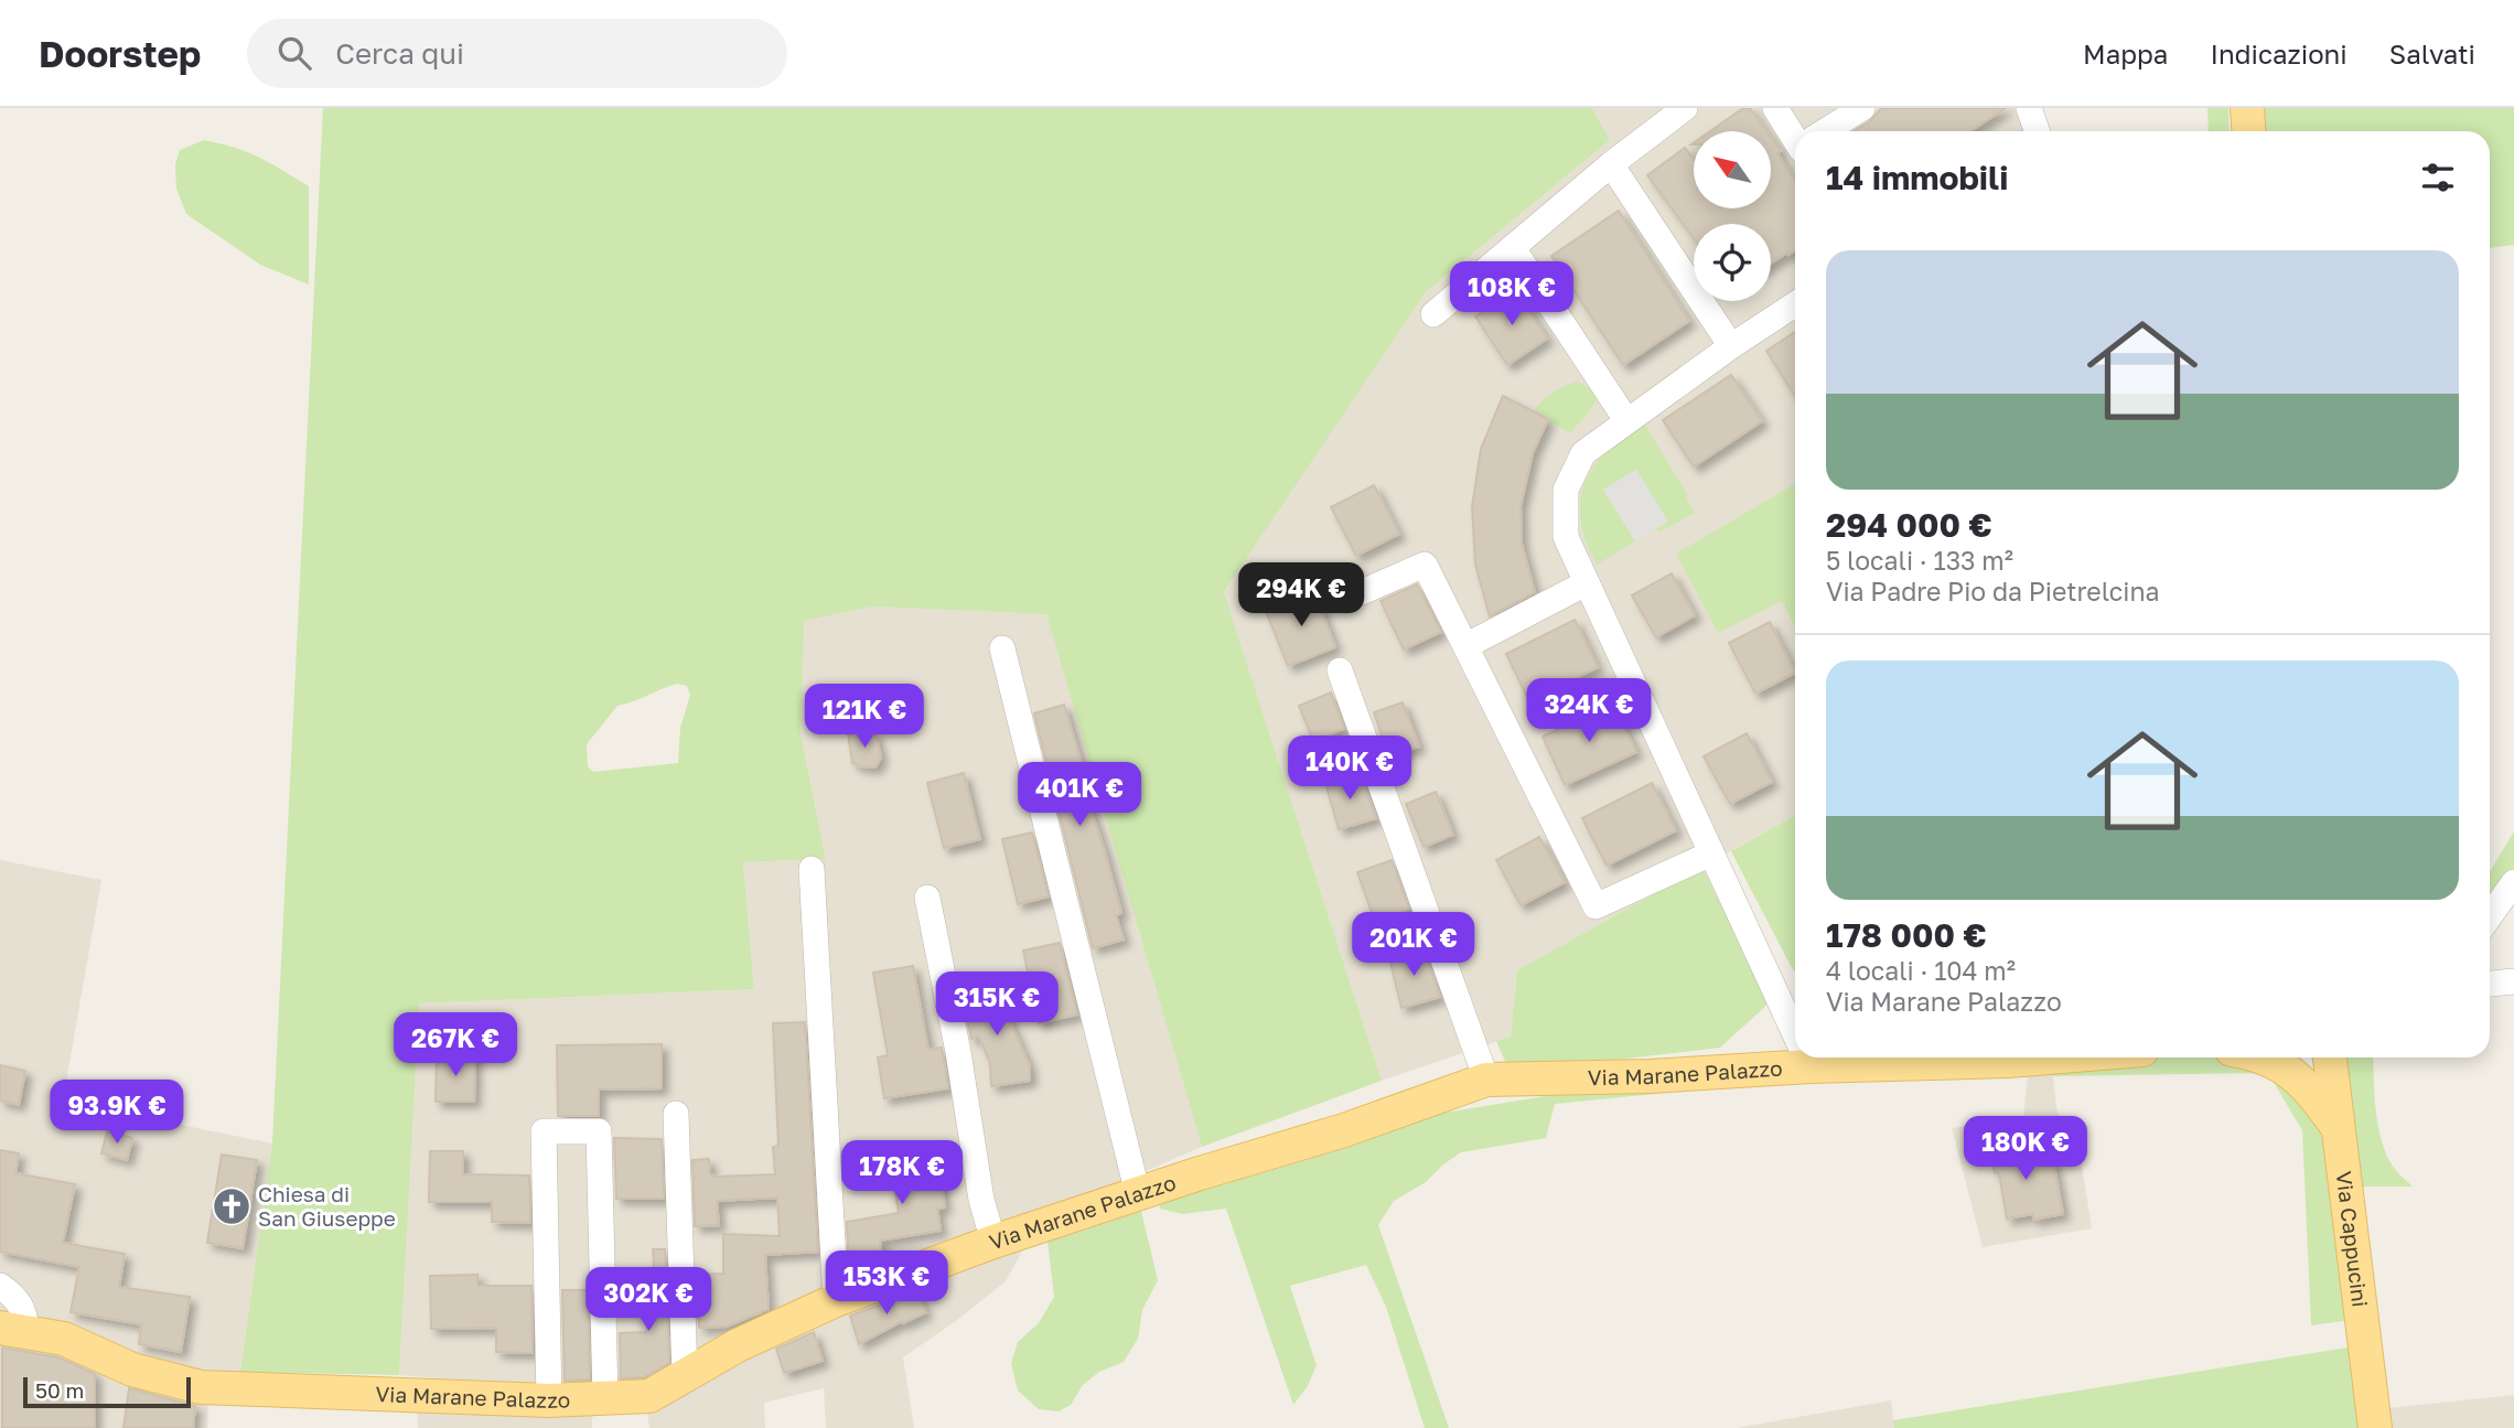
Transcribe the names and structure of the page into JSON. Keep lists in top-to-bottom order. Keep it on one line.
{"streets":{"main road":["Via Marane Palazzo","Via Cappucini"]},"places":{"church":["Chiesa di San Giuseppe"]},"scale_bar":"50 m","north":"top left","page":{"header":"Doorstep","search":"Cerca qui","nav":["Mappa","Indicazioni","Salvati"],"heading":"14 immobili","list":[{"name":"294 000 €","note":"5 locali · 133 m² · Via Padre Pio da Pietrelcina"},{"name":"178 000 €","note":"4 locali · 104 m² · Via Marane Palazzo"}],"price":["108K €","294K €","324K €","121K €","140K €","401K €","201K €","315K €","267K €","93.9K €","180K €","178K €","153K €","302K €"],"scale":"50 m"}}
